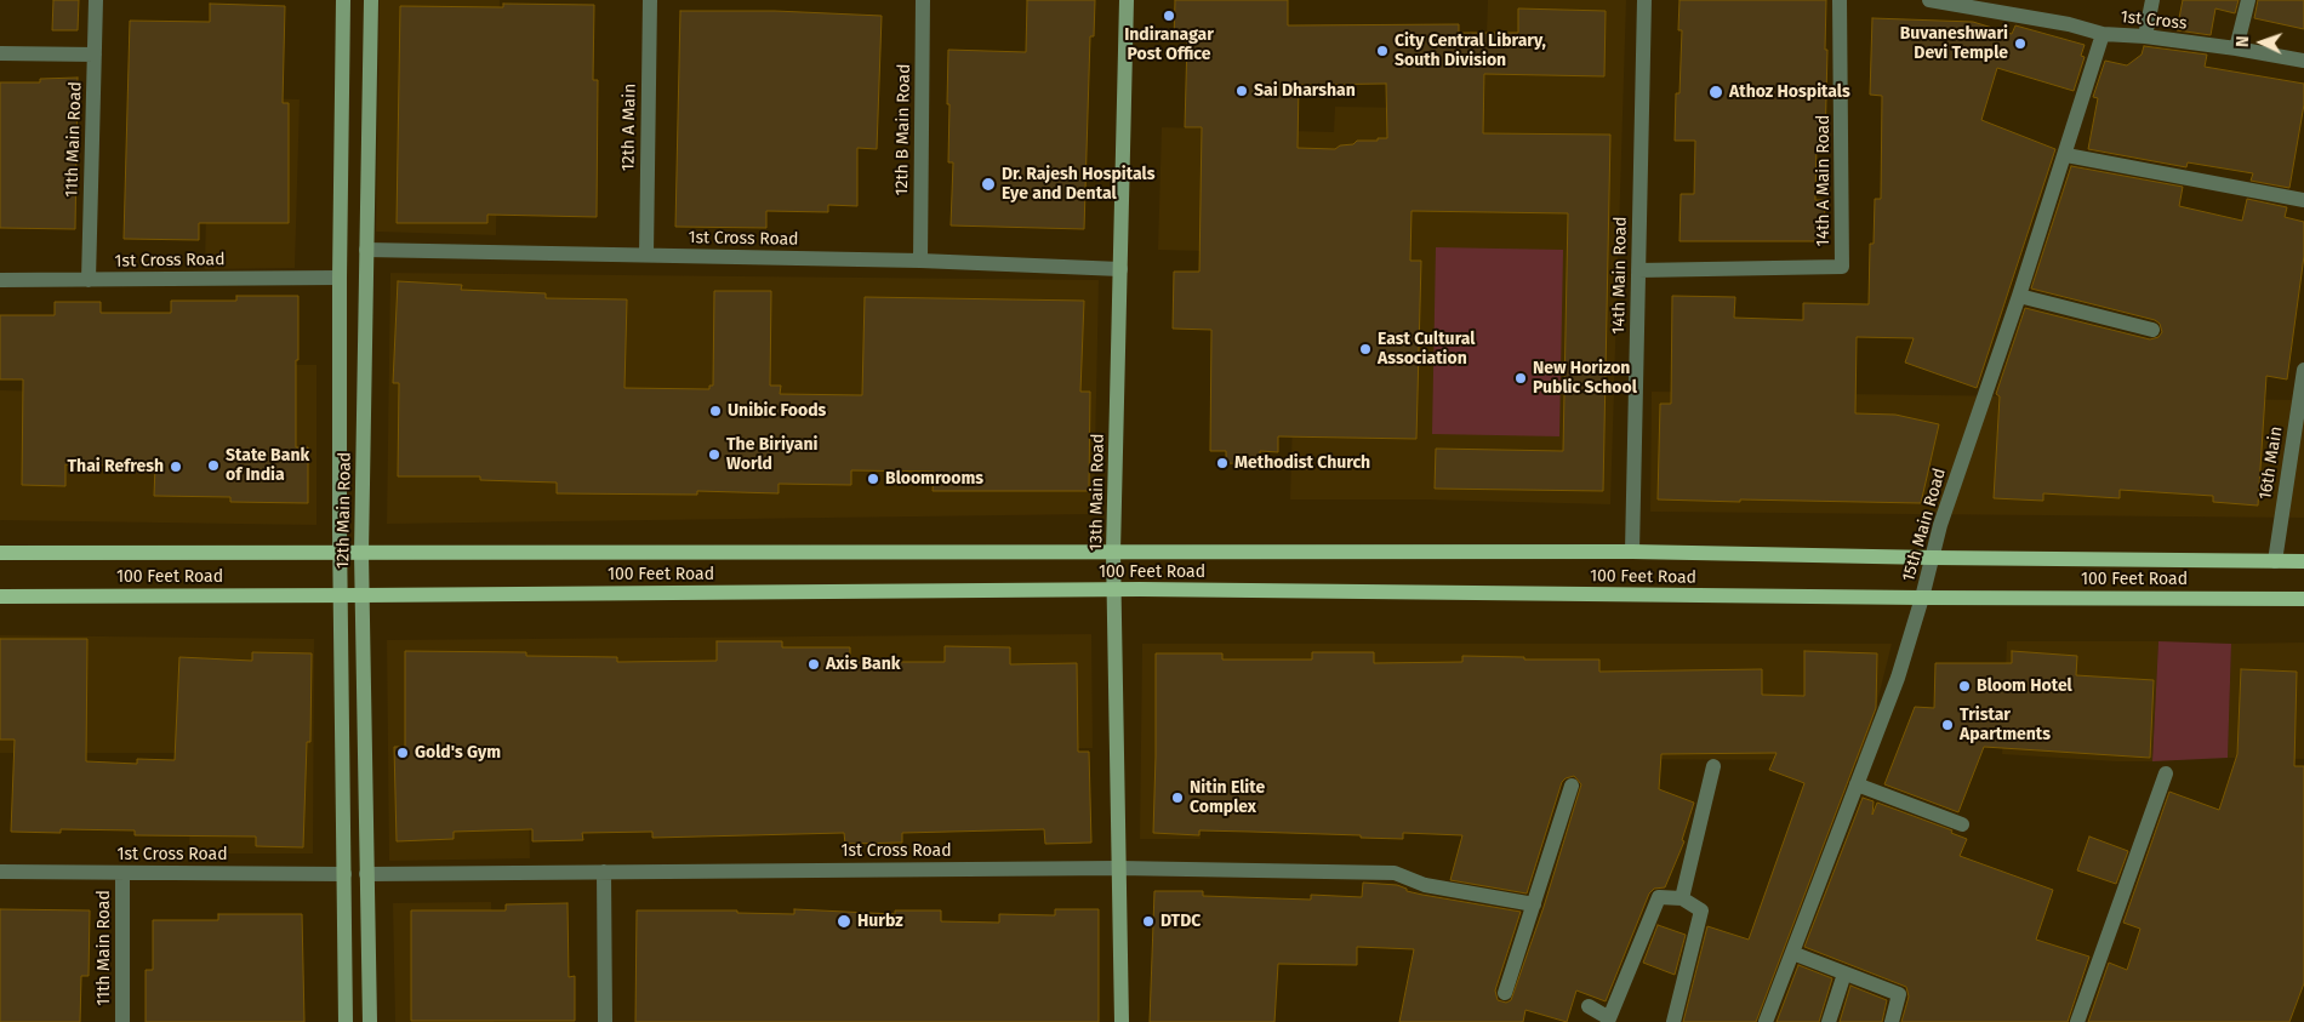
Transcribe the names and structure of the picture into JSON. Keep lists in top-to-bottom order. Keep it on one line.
{"streets":{"main road":["100 Feet Road"],"street":["1st Cross","12th A Main","12th B Main Road","11th Main Road","14th A Main Road","1st Cross Road","14th Main Road","16th Main","13th Main Road","12th Main Road","15th Main Road"]},"crossings":[["1st Cross","15th Main Road"],["12th A Main","1st Cross Road"],["12th B Main Road","1st Cross Road"],["11th Main Road","1st Cross Road"],["14th A Main Road","14th Main Road"],["1st Cross Road","13th Main Road"],["1st Cross Road","12th Main Road"],["14th Main Road","100 Feet Road"],["16th Main","100 Feet Road"],["13th Main Road","100 Feet Road"],["12th Main Road","100 Feet Road"],["15th Main Road","100 Feet Road"]],"places":["Indiranagar Post Office","Buvaneshwari Devi Temple","City Central Library, South Division","Sai Dharshan","Athoz Hospitals","Dr. Rajesh Hospitals Eye and Dental","East Cultural Association","New Horizon Public School","Unibic Foods","The Biriyani World","Methodist Church","State Bank of India","Thai Refresh","Bloomrooms","Axis Bank","Bloom Hotel","Tristar Apartments","Gold's Gym","Nitin Elite Complex","Hurbz","DTDC"],"north":"left"}
